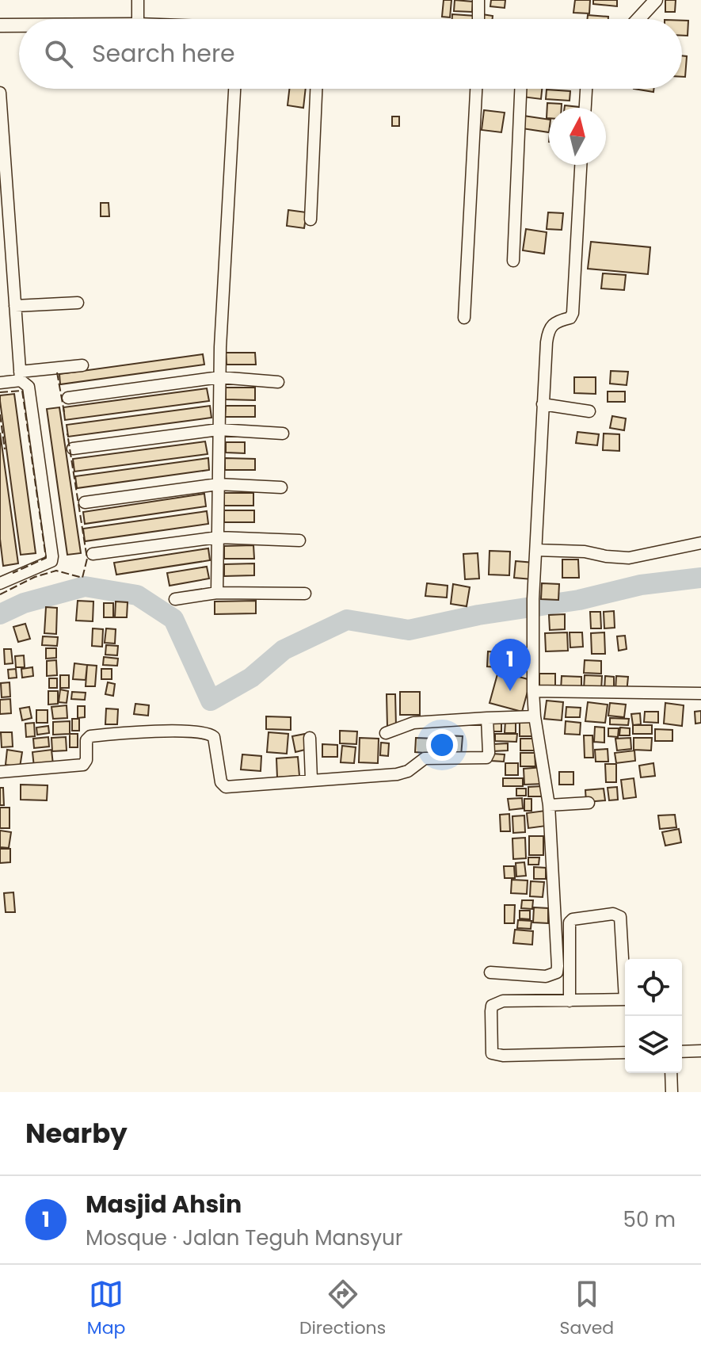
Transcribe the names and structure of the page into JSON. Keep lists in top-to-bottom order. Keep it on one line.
{"north":"top","page":{"search":"Search here","pins":"1","heading":"Nearby","list":[{"mark":"1","name":"Masjid Ahsin","note":"Mosque · Jalan Teguh Mansyur","value":"50 m"}],"nav":["Map","Directions","Saved"]}}
